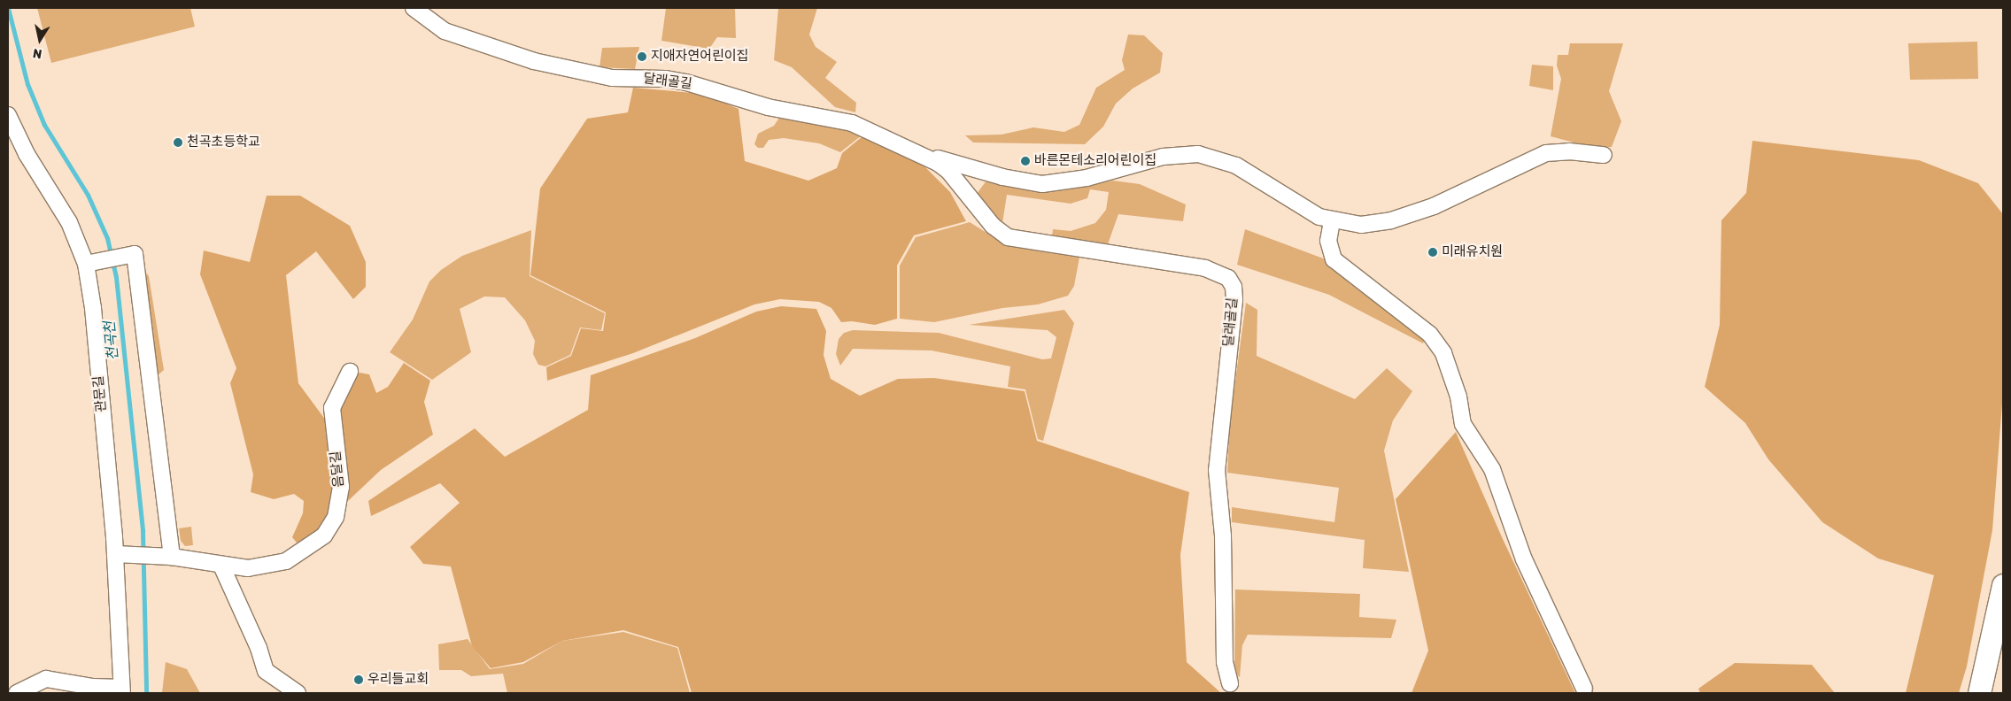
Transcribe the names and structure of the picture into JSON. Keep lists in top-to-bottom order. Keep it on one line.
{"streets":{"street":["달래골길","관문길","음달길"]},"crossings":[["관문길","음달길"]],"water":["천곡천"],"places":["지애자연어린이집","천곡초등학교","바른몬테소리어린이집","미래유치원","우리들교회"],"north":"bottom"}
